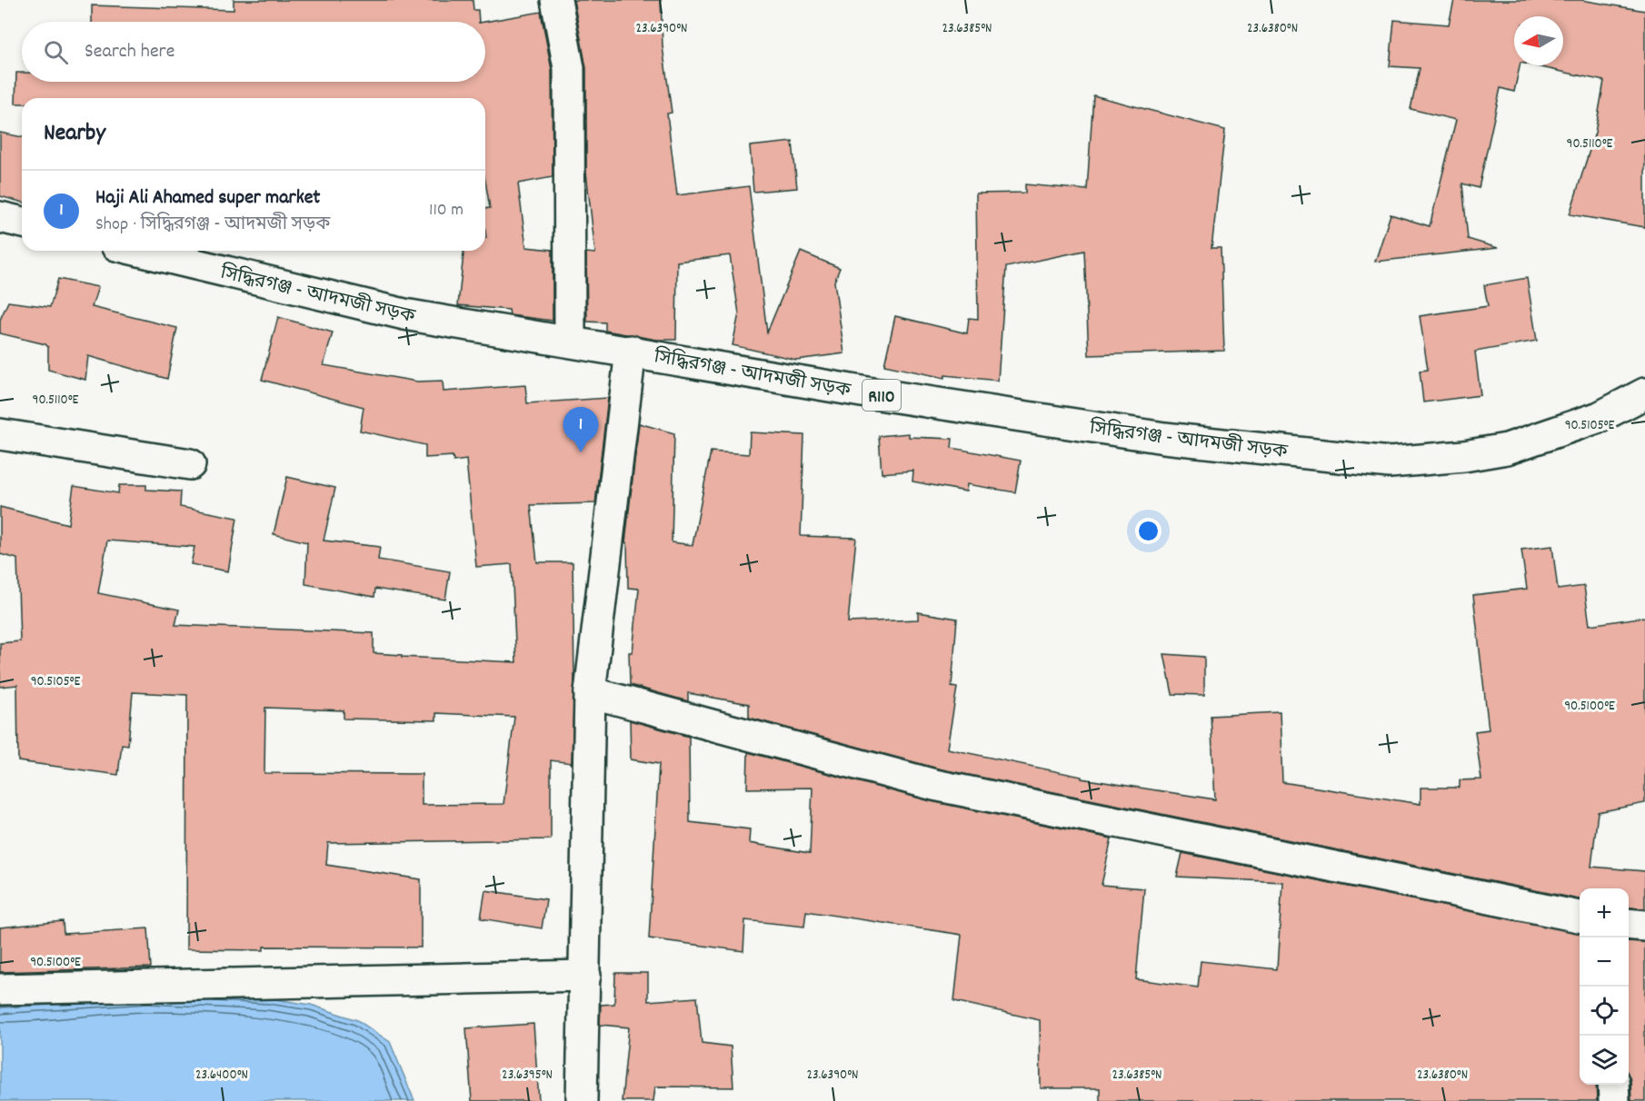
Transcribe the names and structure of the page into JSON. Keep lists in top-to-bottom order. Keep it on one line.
{"streets":{"street":["সিদ্ধিরগঞ্জ - আদমজী সড়ক","R110"]},"north":"left","page":{"search":"Search here","heading":"Nearby","list":[{"mark":"1","name":"Haji Ali Ahamed super market","note":"Shop · সিদ্ধিরগঞ্জ - আদমজী সড়ক","value":"110 m"}],"pins":"1","map_buttons":["+","−"]},"coordinates":["23.6390°N","23.6385°N","23.6380°N","90.5110°E","90.5105°E","90.5100°E","23.6400°N","23.6395°N"]}
